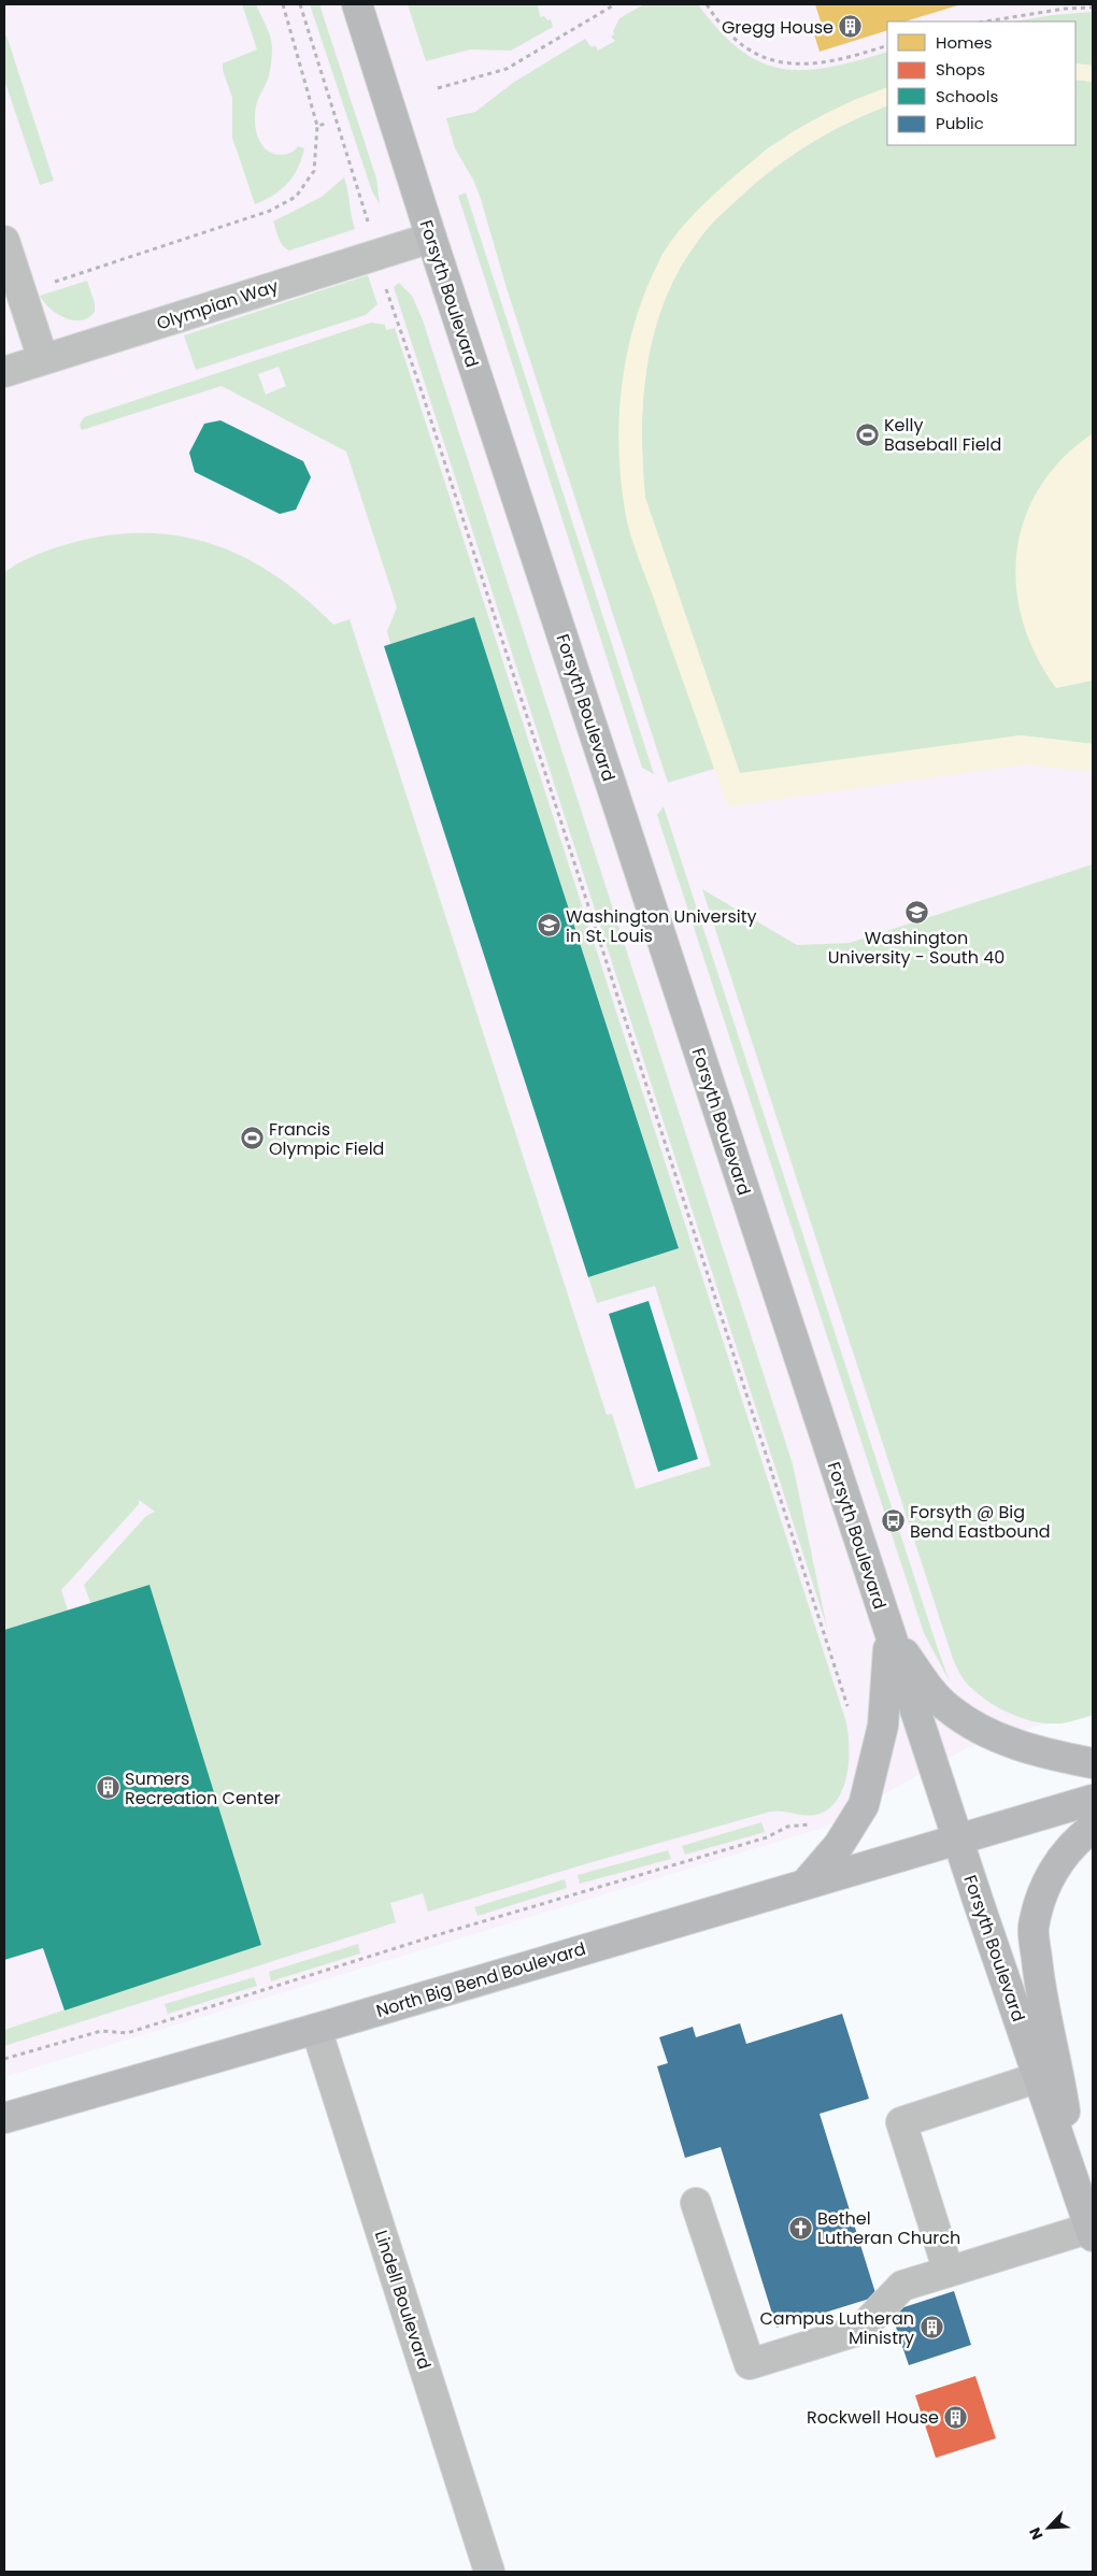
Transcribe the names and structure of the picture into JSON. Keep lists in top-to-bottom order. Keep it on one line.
{"streets":{"main road":["Forsyth Boulevard","North Big Bend Boulevard"],"street":["Olympian Way","Lindell Boulevard"]},"crossings":[["Forsyth Boulevard","Olympian Way"],["Forsyth Boulevard","North Big Bend Boulevard"],["North Big Bend Boulevard","Lindell Boulevard"]],"places":{"building":["Gregg House","Sumers Recreation Center","Campus Lutheran Ministry","Rockwell House"],"sports":["Kelly Baseball Field","Francis Olympic Field"],"school or university":["Washington University - South 40","Washington University in St. Louis"],"bus stop":["Forsyth @ Big Bend Eastbound"],"church":["Bethel Lutheran Church"]},"legend":["Homes","Shops","Schools","Public"],"north":"bottom left"}
